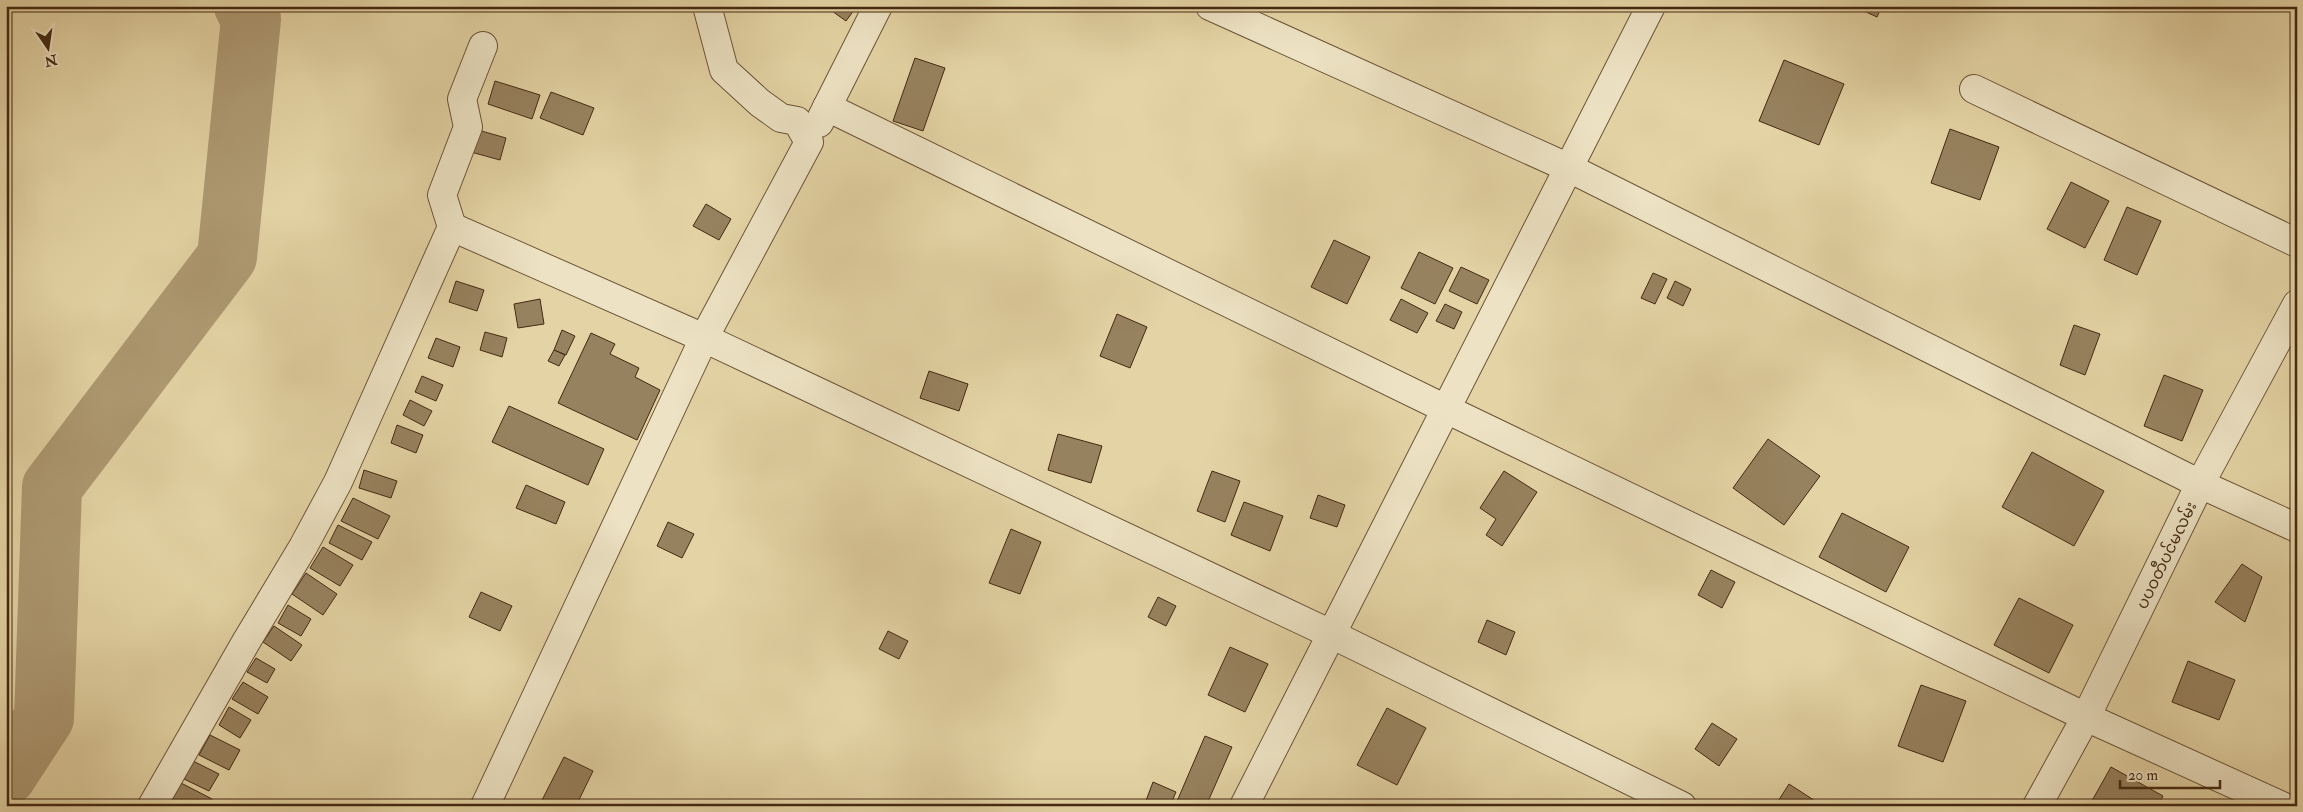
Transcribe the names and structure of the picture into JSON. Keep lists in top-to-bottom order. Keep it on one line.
{"streets":{"street":["ပပဝတီပင်မလမ်း"]},"scale_bar":"20 m","north":"bottom"}
